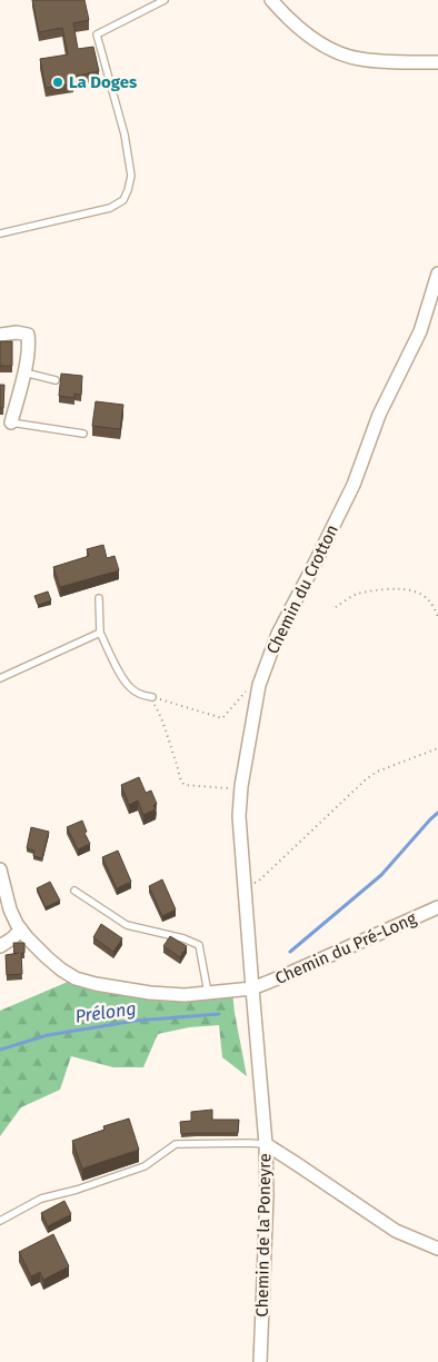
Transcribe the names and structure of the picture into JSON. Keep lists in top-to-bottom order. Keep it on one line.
{"streets":{"street":["Chemin du Crotton","Chemin du Pré-Long","Chemin de la Poneyre"]},"crossings":[["Chemin du Crotton","Chemin du Pré-Long"],["Chemin du Crotton","Chemin de la Poneyre"]],"water":["Prélong"],"places":["La Doges"]}
